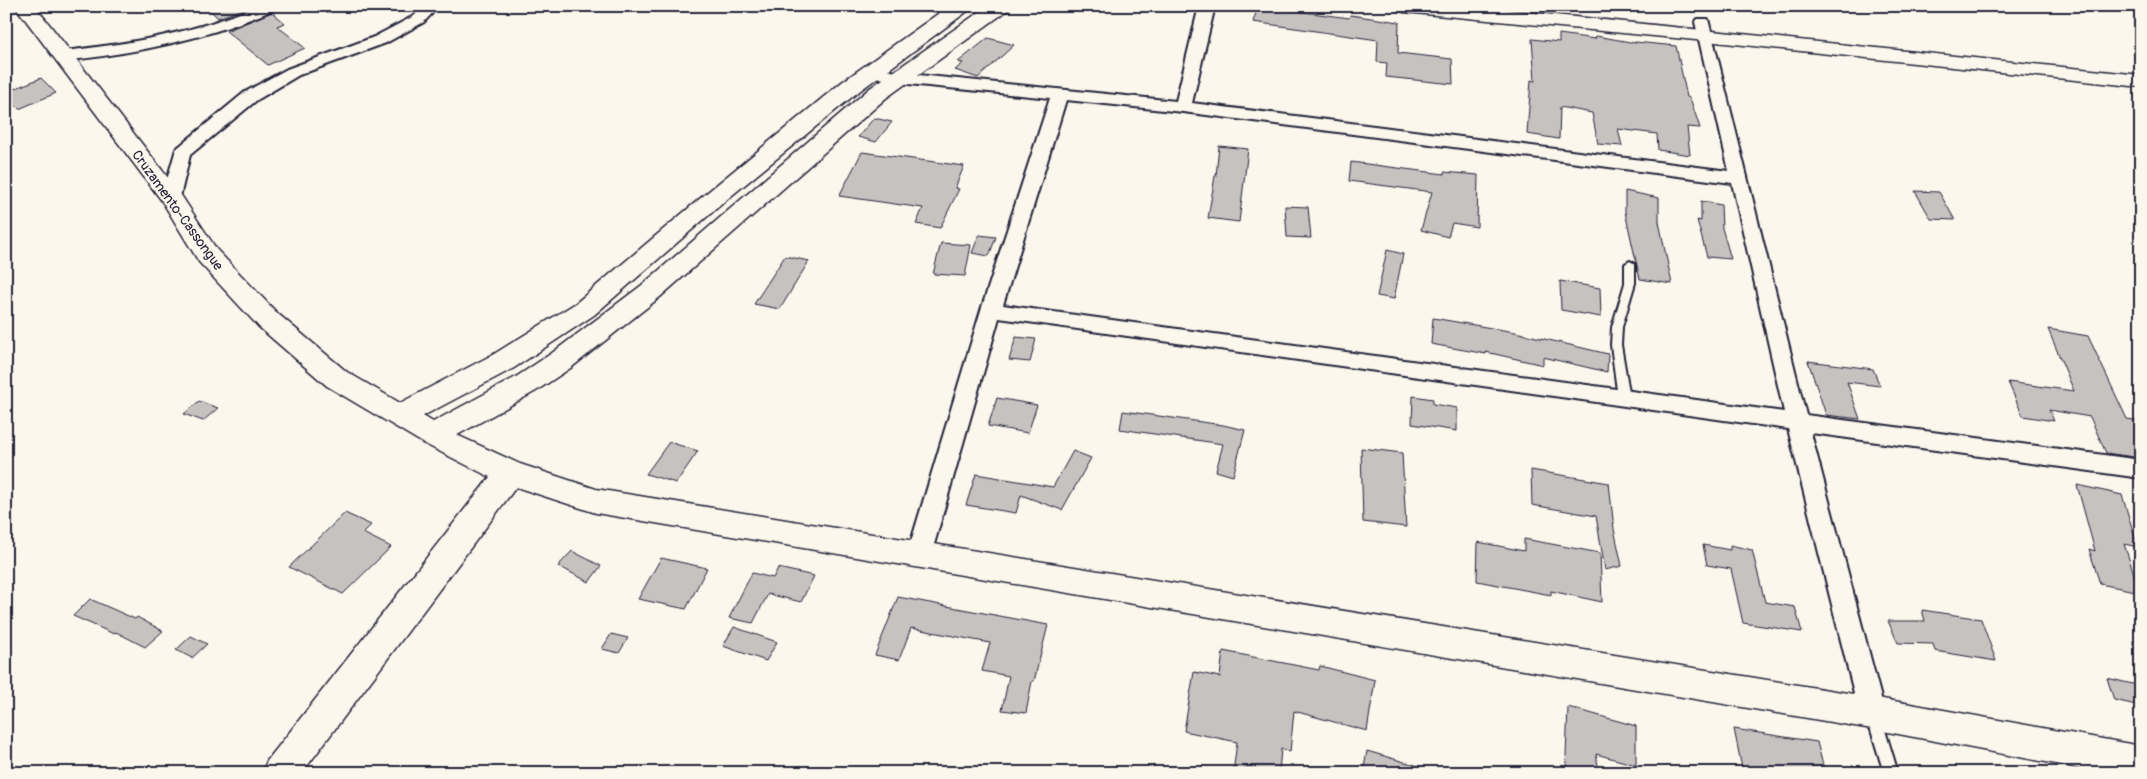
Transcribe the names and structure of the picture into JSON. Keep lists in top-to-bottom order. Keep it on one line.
{"streets":{"main road":["Cruzamento-Cassongue"]}}
